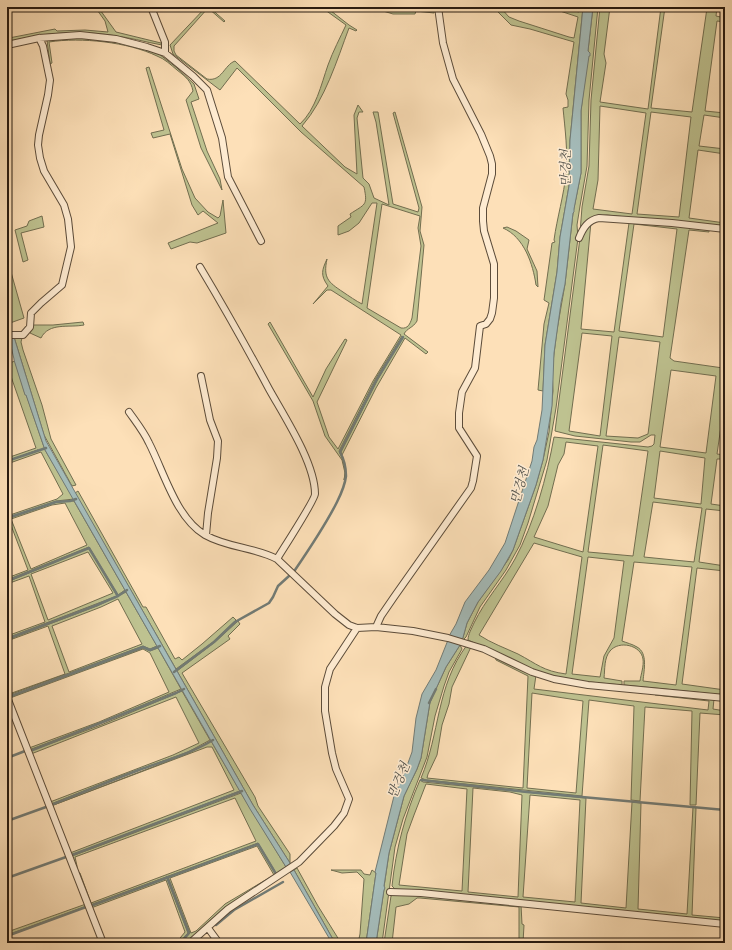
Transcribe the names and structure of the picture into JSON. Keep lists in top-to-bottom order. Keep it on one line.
{"water":["만겅천"]}
